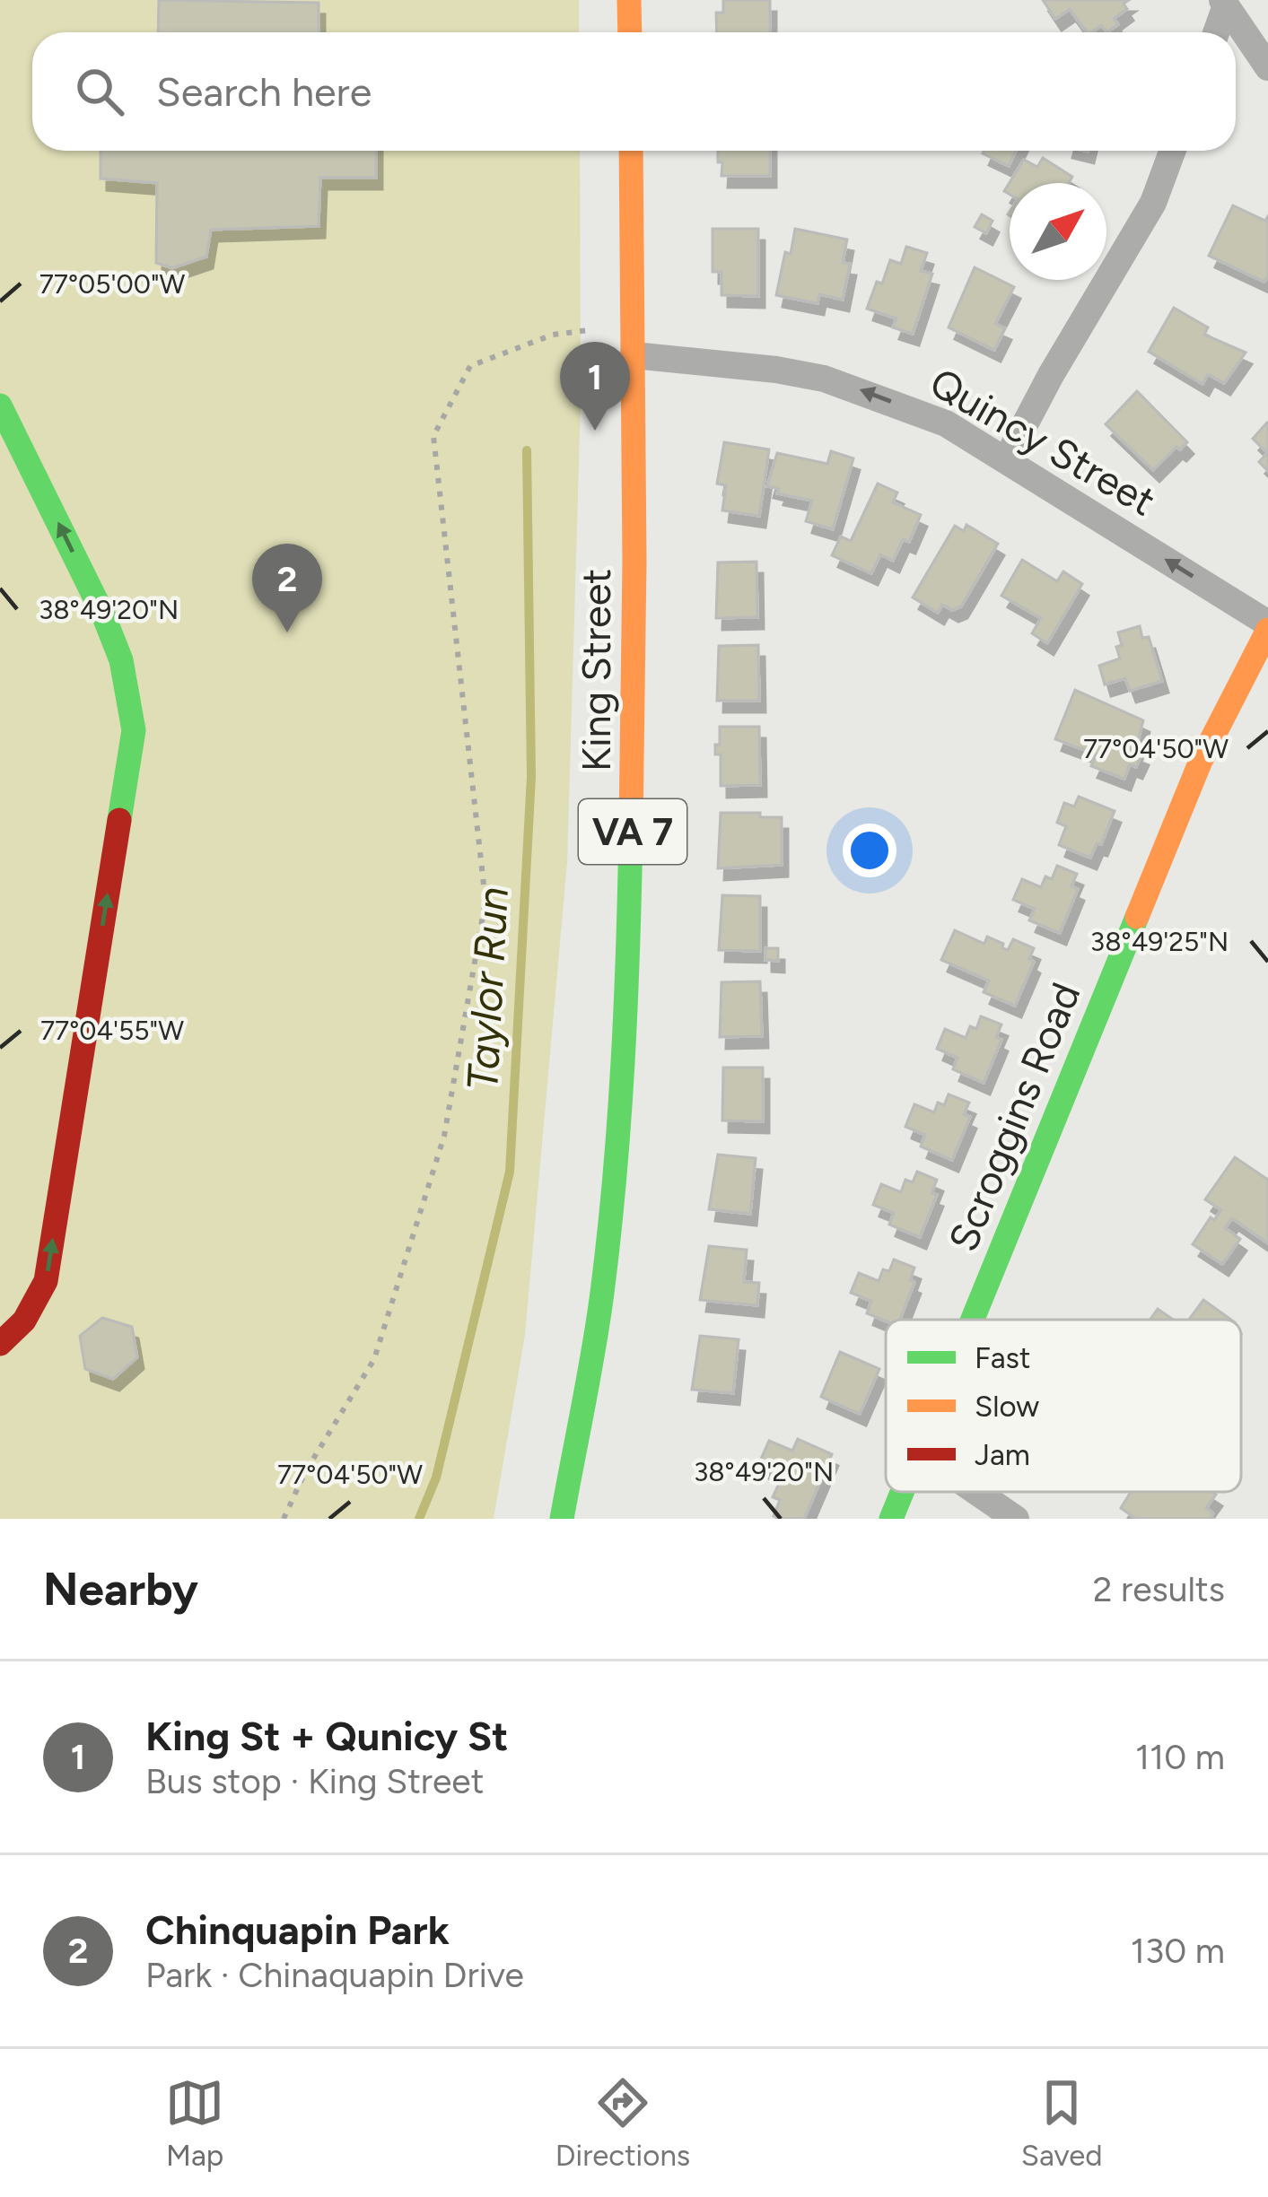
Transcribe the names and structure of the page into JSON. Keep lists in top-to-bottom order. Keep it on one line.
{"streets":{"street":["Quincy Street","King Street","VA 7","Scroggins Road"]},"crossings":[["Quincy Street","King Street"],["Quincy Street","Scroggins Road"]],"one_way":["Quincy Street"],"water":["Taylor Run"],"legend":["Fast","Slow","Jam"],"north":"top right","page":{"search":"Search here","pins":["1","2"],"heading":["Nearby","2 results"],"list":[{"mark":"1","name":"King St + Qunicy St","note":"Bus stop · King Street","value":"110 m"},{"mark":"2","name":"Chinquapin Park","note":"Park · Chinaquapin Drive","value":"130 m"}],"nav":["Map","Directions","Saved"]},"coordinates":["77°05'00\"W","38°49'20\"N","77°04'50\"W","38°49'25\"N","77°04'55\"W"]}
